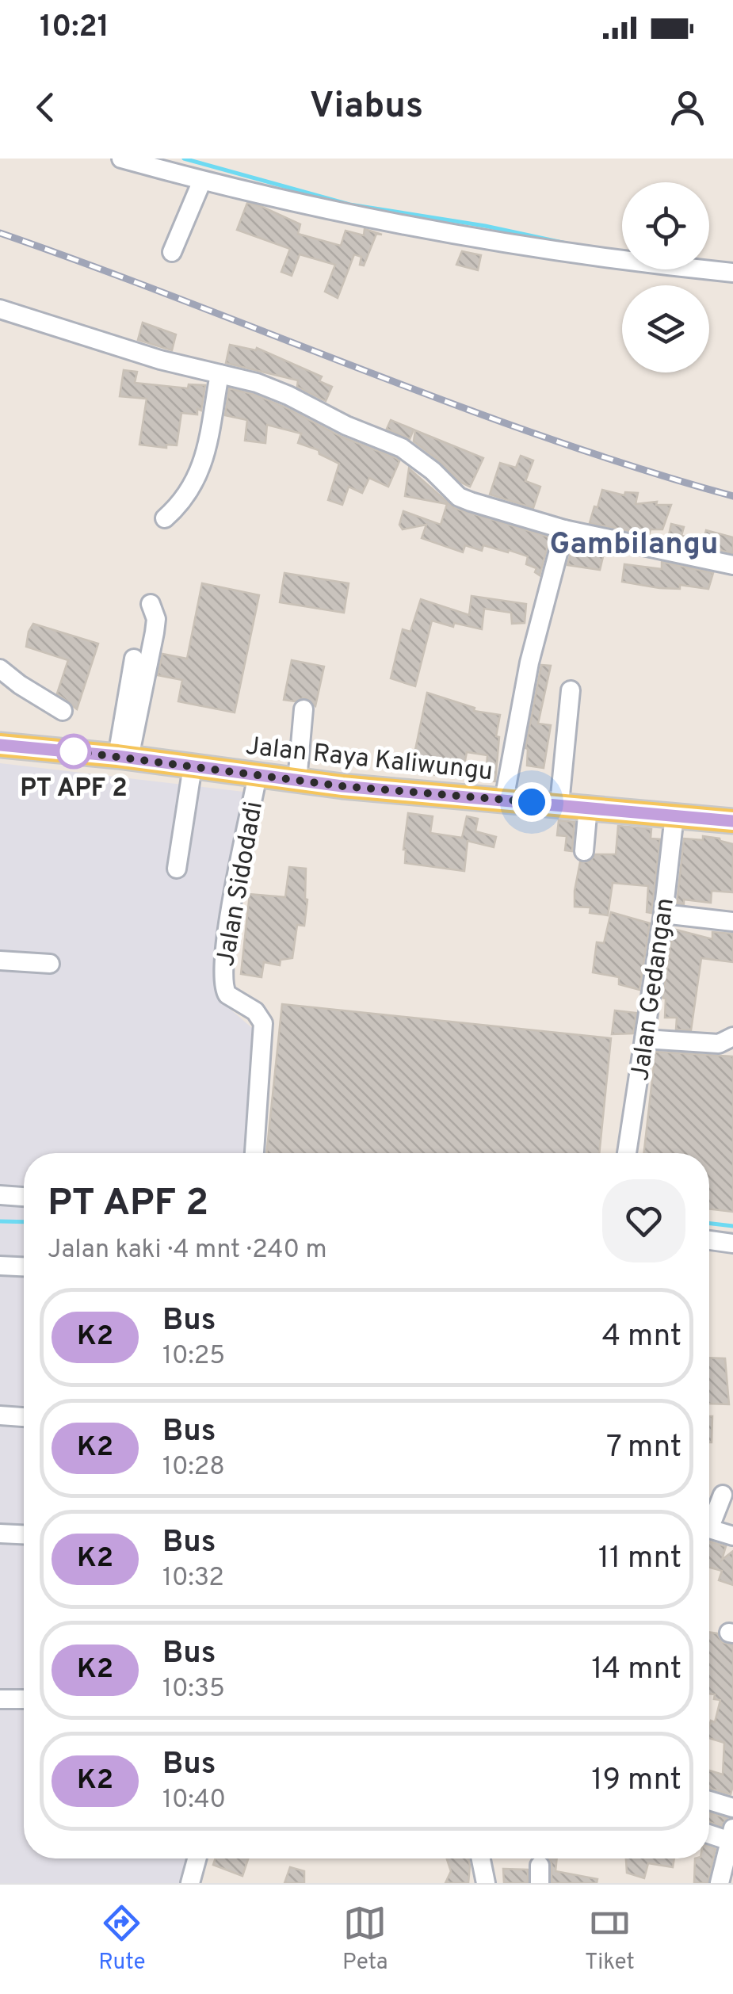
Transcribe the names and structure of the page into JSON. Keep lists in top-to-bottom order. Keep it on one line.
{"streets":{"main road":["Jalan Raya Kaliwungu"],"street":["Jalan Sidodadi","Jalan Gedangan"]},"crossings":[["Jalan Raya Kaliwungu","Jalan Sidodadi"],["Jalan Raya Kaliwungu","Jalan Gedangan"]],"districts":["Gambilangu"],"places":["PT APF 2"],"lines":["bus line K2"],"page":{"status":"10:21","header":"Viabus","heading":["PT APF 2","Jalan kaki · 4 mnt · 240 m"],"list":[{"mark":"K2","name":"Bus","note":"10:25","value":"4 mnt"},{"mark":"K2","name":"Bus","note":"10:28","value":"7 mnt"},{"mark":"K2","name":"Bus","note":"10:32","value":"11 mnt"},{"mark":"K2","name":"Bus","note":"10:35","value":"14 mnt"},{"mark":"K2","name":"Bus","note":"10:40","value":"19 mnt"}],"tabs":["Rute","Peta","Tiket"]}}
